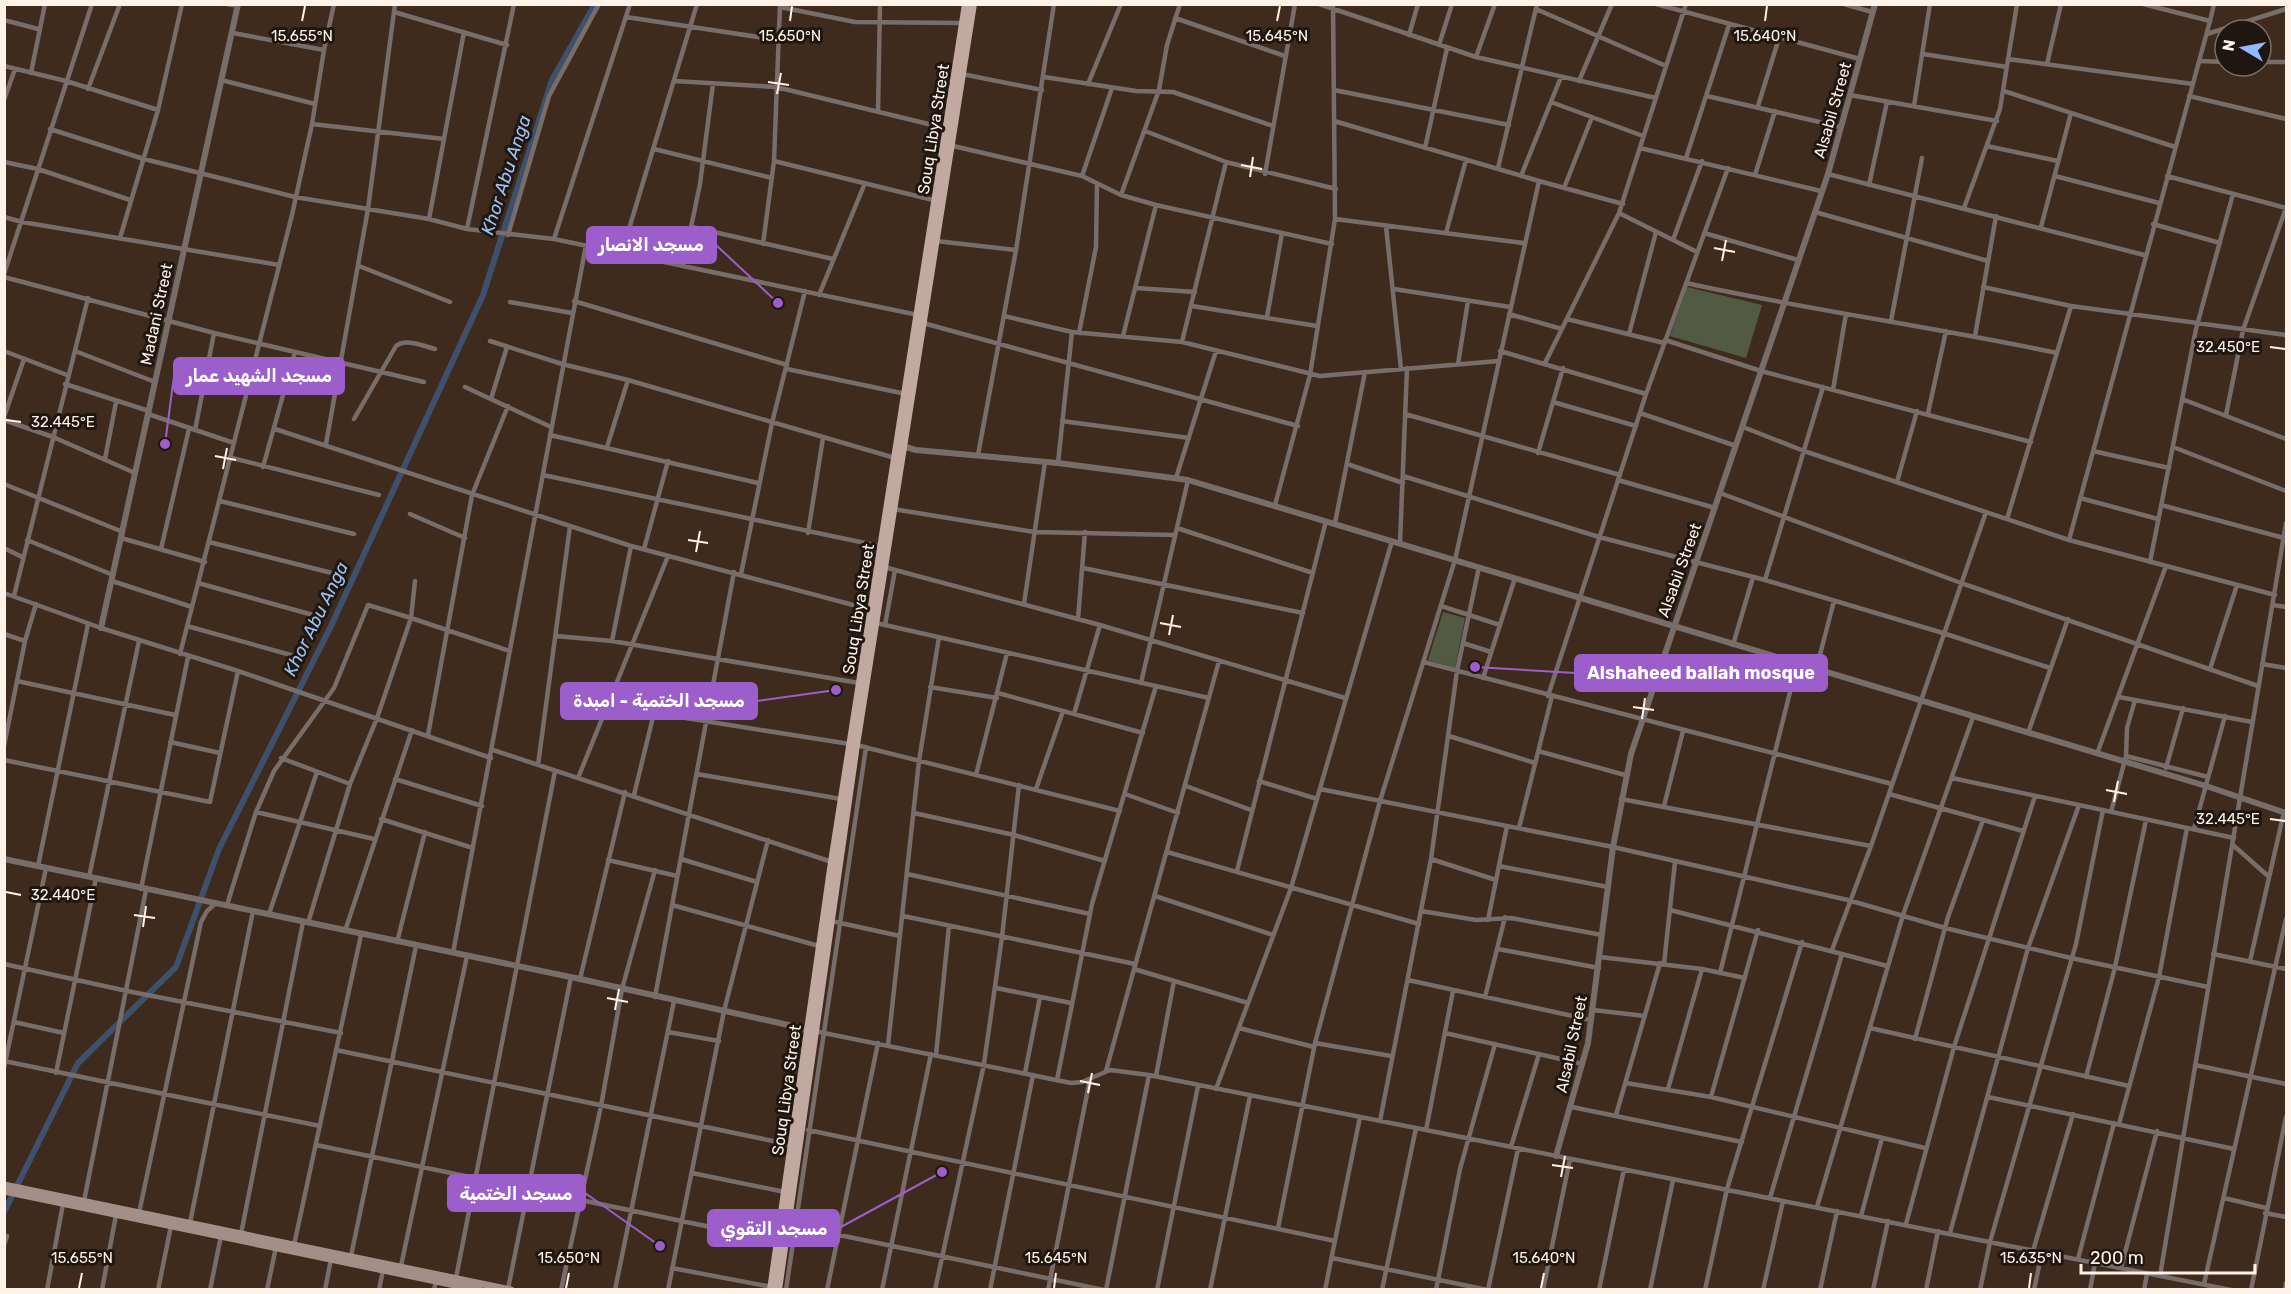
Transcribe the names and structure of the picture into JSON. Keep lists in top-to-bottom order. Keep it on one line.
{"streets":{"main road":["Souq Libya Street"],"street":["Alsabil Street","Madani Street"]},"water":["Khor Abu Anga"],"places":["مسجد الانصار","مسجد الشهيد عمار","Alshaheed ballah mosque","مسجد الختمية - امبدة","مسجد التقوي","مسجد الختمية"],"scale_bar":"200 m","north":"left","coordinates":["15.655°N","15.650°N","15.645°N","15.640°N","32.450°E","32.445°E","32.440°E","15.635°N"]}
